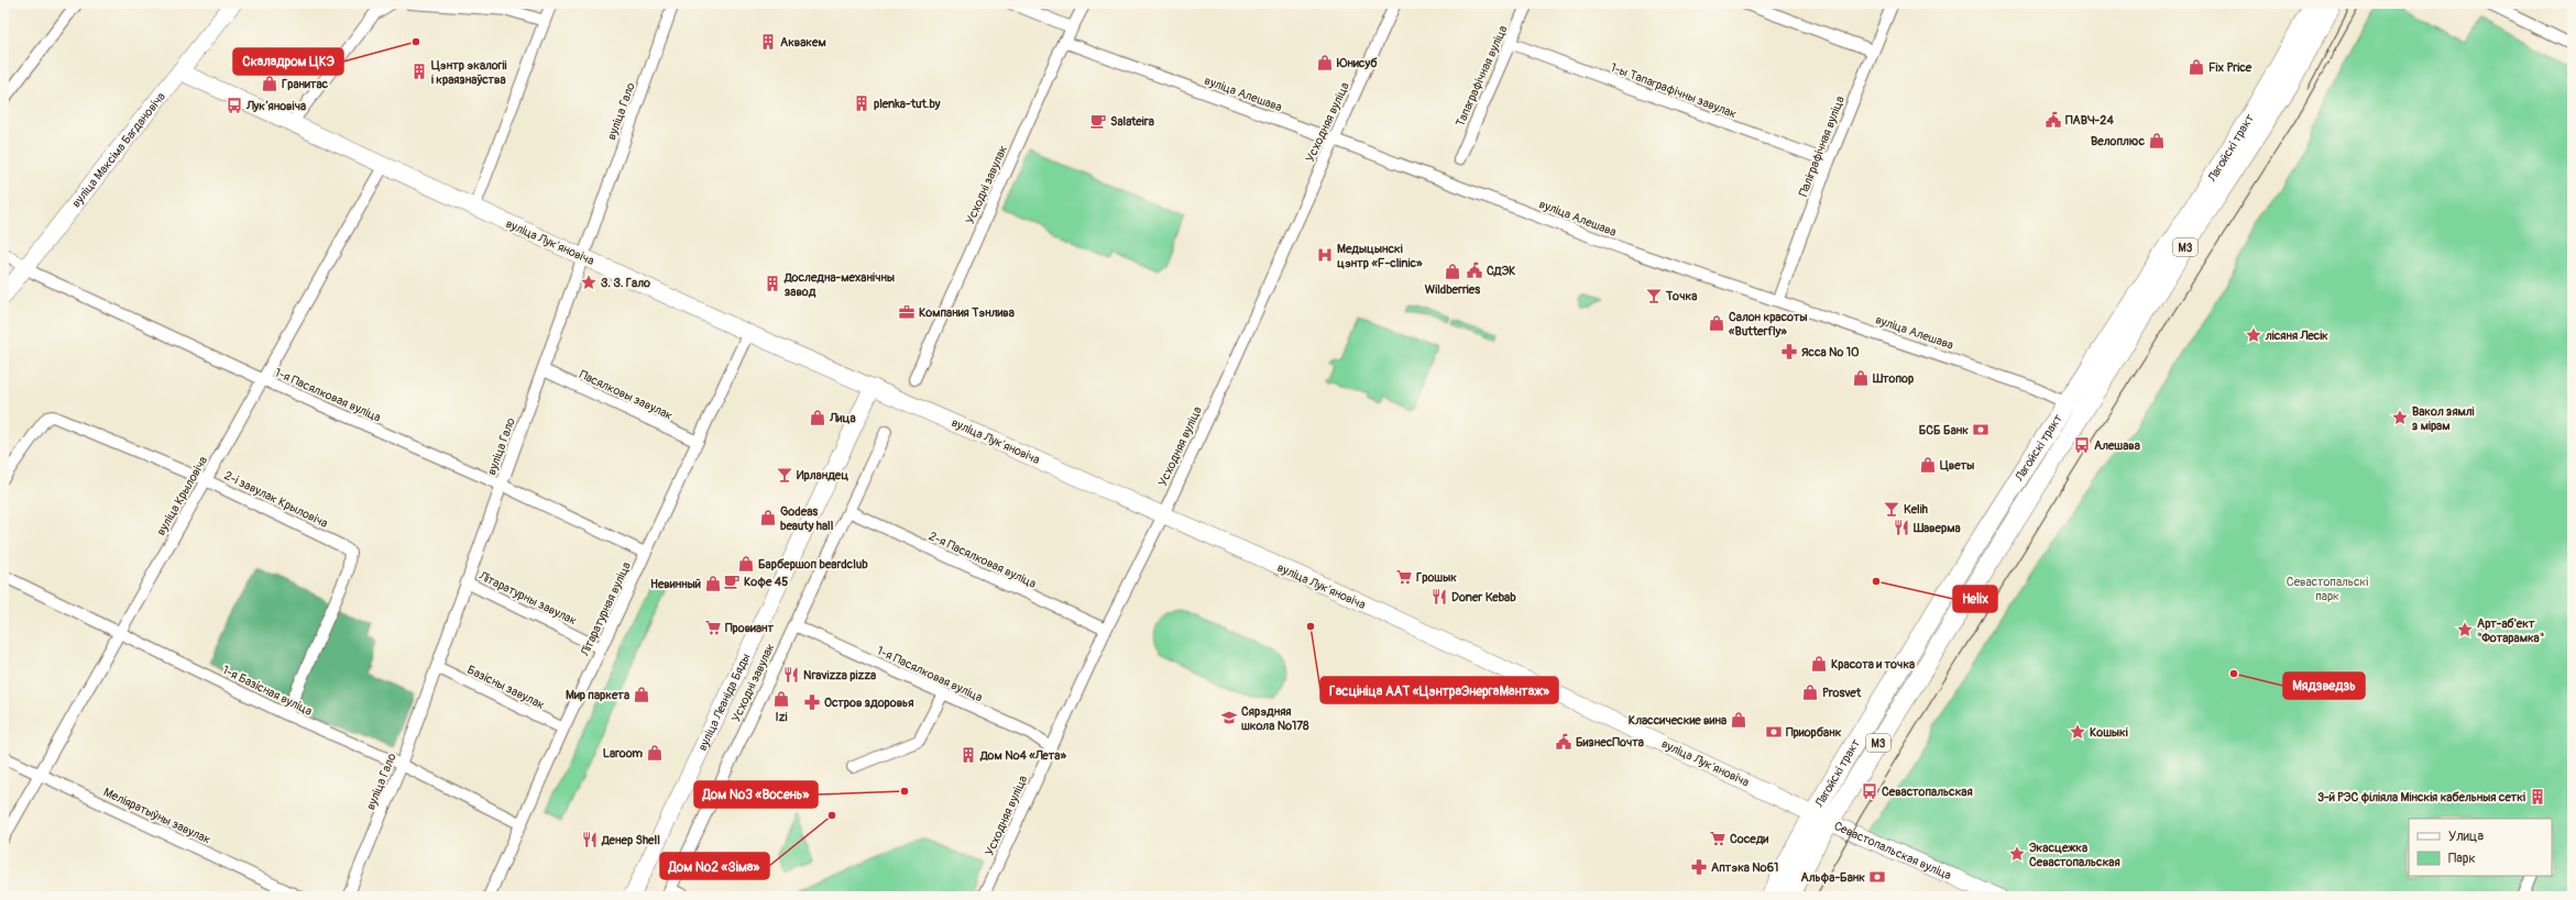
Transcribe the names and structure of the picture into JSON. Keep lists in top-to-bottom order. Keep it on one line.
{"streets":{"main road":["Лагойскі тракт","вуліца Максіма Багдановіча","вуліца Лукʼяновіча","М3","вуліца Леаніда Бяды","Севастопальская вуліца"],"street":["Тапаграфічная вуліца","1-ы Тапаграфічны завулак","вуліца Алешава","вуліца Гало","Усходняя вуліца","Паліграфічная вуліца","Усходні завулак","1-я Пасялковая вуліца","Пасялковы завулак","вуліца Крыловіча","2-і завулак Крыловіча","2-я Пасялковая вуліца","Літаратурны завулак","Літаратурная вуліца","Базісны завулак","1-я Базісная вуліца","Меліяратыўны завулак"]},"crossings":[["Тапаграфічная вуліца","1-ы Тапаграфічны завулак"],["1-ы Тапаграфічны завулак","Паліграфічная вуліца"],["вуліца Алешава","Усходняя вуліца"],["вуліца Алешава","Паліграфічная вуліца"],["вуліца Алешава","Лагойскі тракт"],["вуліца Алешава","Усходні завулак"],["вуліца Гало","вуліца Лукʼяновіча"],["вуліца Гало","1-я Пасялковая вуліца"],["вуліца Гало","Пасялковы завулак"],["вуліца Гало","Літаратурны завулак"],["вуліца Гало","Базісны завулак"],["вуліца Гало","1-я Базісная вуліца"],["Усходняя вуліца","вуліца Лукʼяновіча"],["Усходняя вуліца","1-я Пасялковая вуліца"],["Усходняя вуліца","2-я Пасялковая вуліца"],["Лагойскі тракт","вуліца Лукʼяновіча"],["Лагойскі тракт","Севастопальская вуліца"],["вуліца Максіма Багдановіча","вуліца Лукʼяновіча"],["вуліца Максіма Багдановіча","1-я Пасялковая вуліца"],["Усходні завулак","1-я Пасялковая вуліца"],["Усходні завулак","2-я Пасялковая вуліца"],["вуліца Лукʼяновіча","вуліца Крыловіча"],["вуліца Лукʼяновіча","Літаратурная вуліца"],["вуліца Лукʼяновіча","вуліца Леаніда Бяды"],["вуліца Лукʼяновіча","Севастопальская вуліца"],["1-я Пасялковая вуліца","вуліца Крыловіча"],["1-я Пасялковая вуліца","Літаратурная вуліца"],["Пасялковы завулак","Літаратурная вуліца"],["вуліца Крыловіча","2-і завулак Крыловіча"],["вуліца Крыловіча","1-я Базісная вуліца"],["вуліца Крыловіча","Меліяратыўны завулак"],["2-і завулак Крыловіча","1-я Базісная вуліца"],["Літаратурны завулак","Літаратурная вуліца"],["Літаратурная вуліца","Базісны завулак"],["Літаратурная вуліца","1-я Базісная вуліца"]],"parks":["Севастопальскі парк"],"places":{"other":["Скаладром ЦКЭ","Helix","Гасцініца ААТ «ЦэнтраЭнергаМантаж»","Мядзведзь","Дом №3 «Восень»","Дом №2 «Зіма»"],"building":["Аквакем","Цэнтр экалогіі і краязнаўства","plenka-tut.by","Доследна-механічны завод","Дом №4 «Лета»","3-й РЭС філіяла Мінскія кабельныя сеткі"],"shop":["Юнисуб","Fix Price","Гранитас","Велоплюс","Wildberries","Салон красоты «Butterfly»","Штопор","Лица","Цветы","Godeas beauty hall","Барбершоп beardclub","Невинный","Красота и точка","Prosvet","Мир паркета","Izi","Классические вина","Laroom"],"bus stop":["Лукʼяновіча","Алешава","Севастопальская"],"public building":["ПАВЧ-24","СДЭК","БизнесПочта"],"cafe":["Salateira","Кофе 45"],"hospital":["Медыцынскі цэнтр «F-clinic»"],"place":["З. З. Гало","лісяня Лесік","Вакол зямлі з мірам","Арт-аб'ект \"Фотарамка\"","Кошыкі","Экасцежка Севастопальская"],"bar":["Точка","Ирландец","Kelih"],"office":["Компания Тэнлива"],"pharmacy":["Ясса № 10","Остров здоровья","Аптэка №61"],"bank":["БСБ Банк","Приорбанк","Альфа-Банк"],"restaurant":["Шаверма","Doner Kebab","Nravizza pizza","Денер Shell"],"supermarket":["Грошык","Провиант","Соседи"],"school or university":["Сярэдняя школа №178"]},"legend":["Улица","Парк"]}
